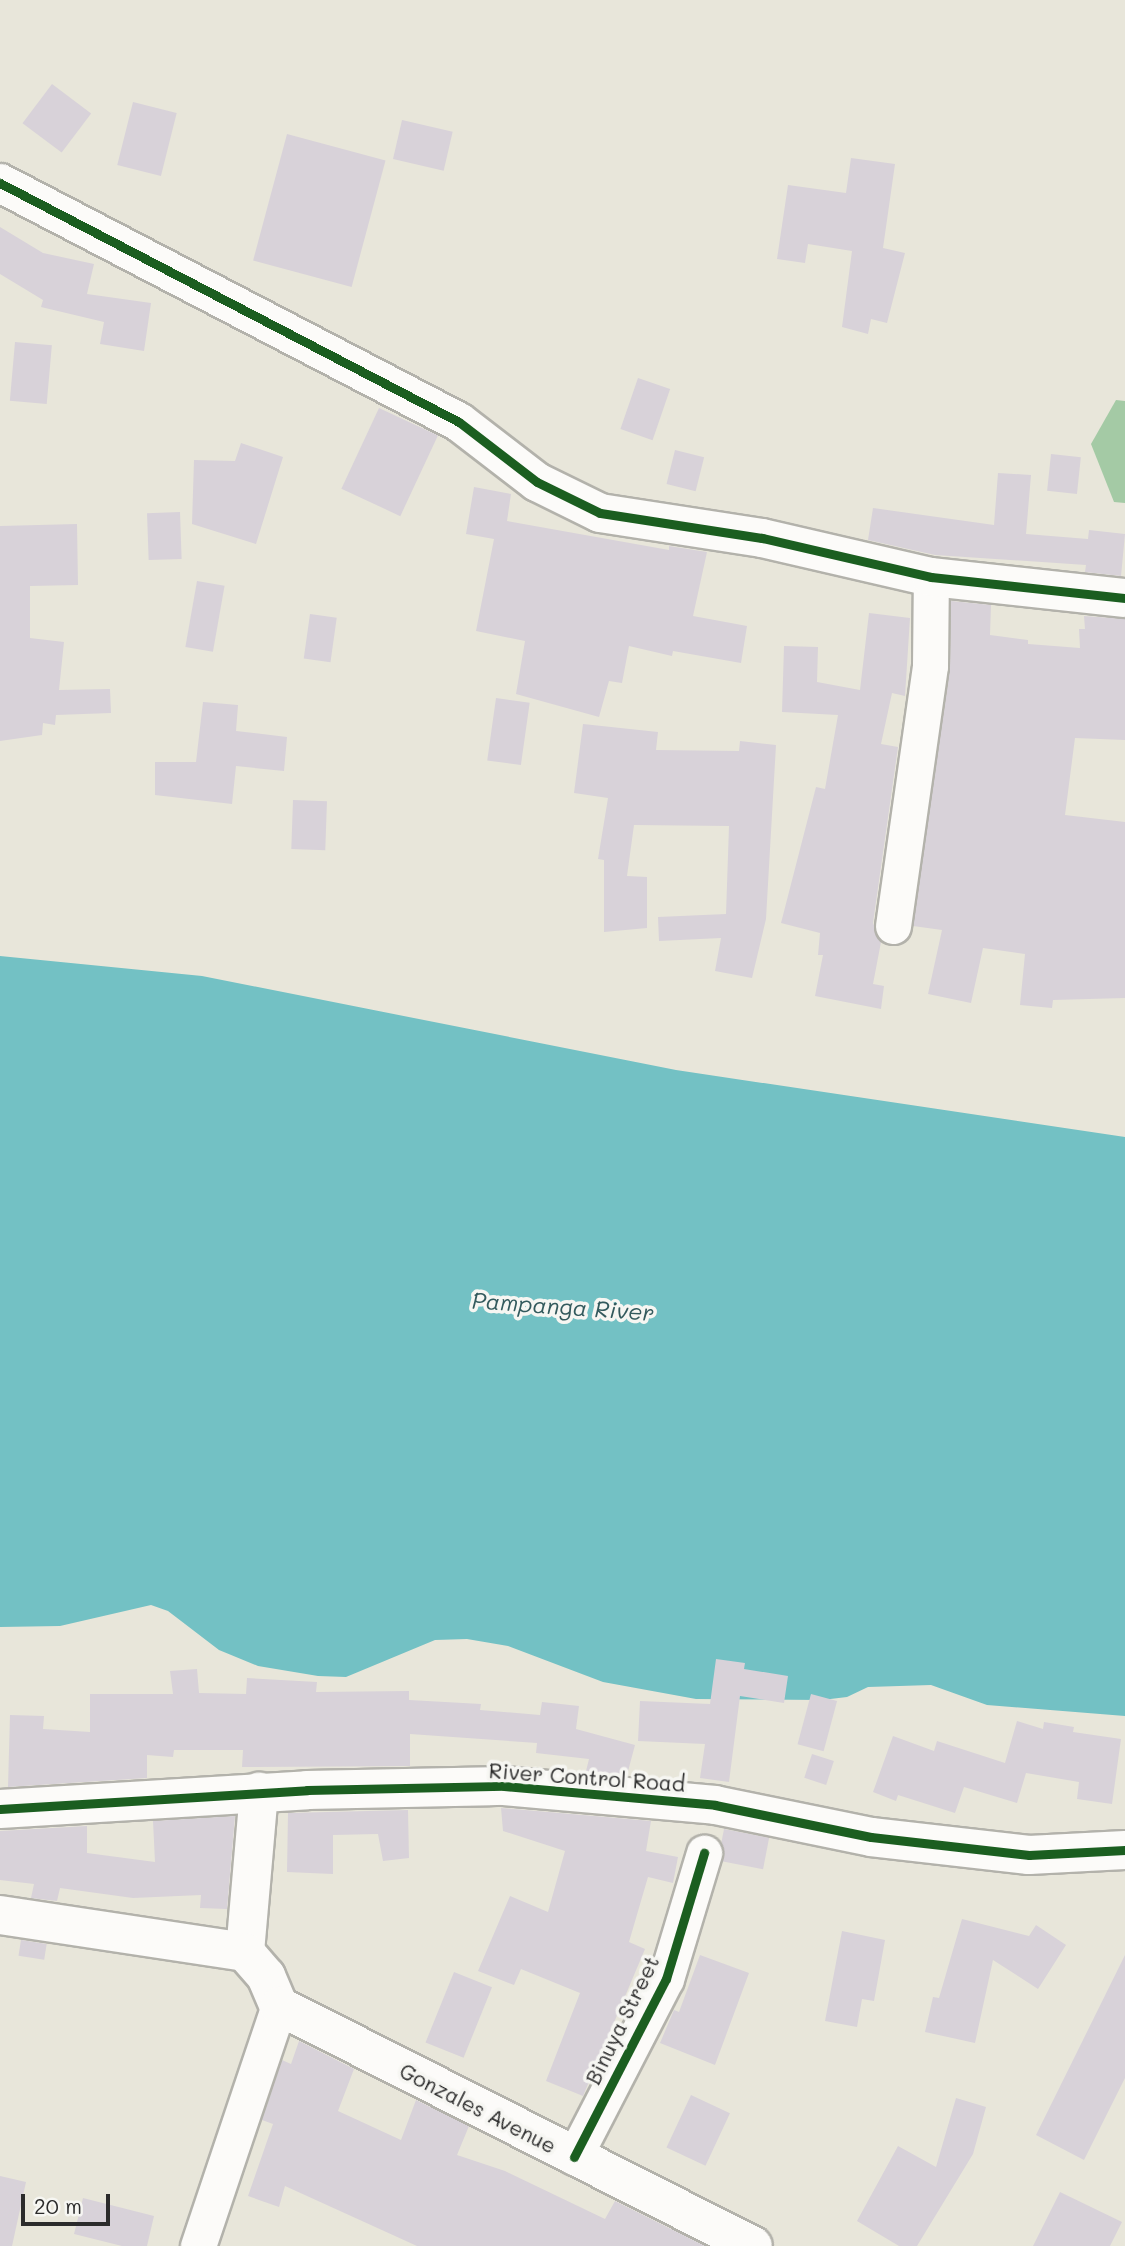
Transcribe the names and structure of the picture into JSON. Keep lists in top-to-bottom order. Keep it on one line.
{"streets":{"street":["River Control Road","Binuya Street","Gonzales Avenue"]},"crossings":[["Binuya Street","Gonzales Avenue"]],"water":["Pampanga River"],"scale_bar":"20 m"}
